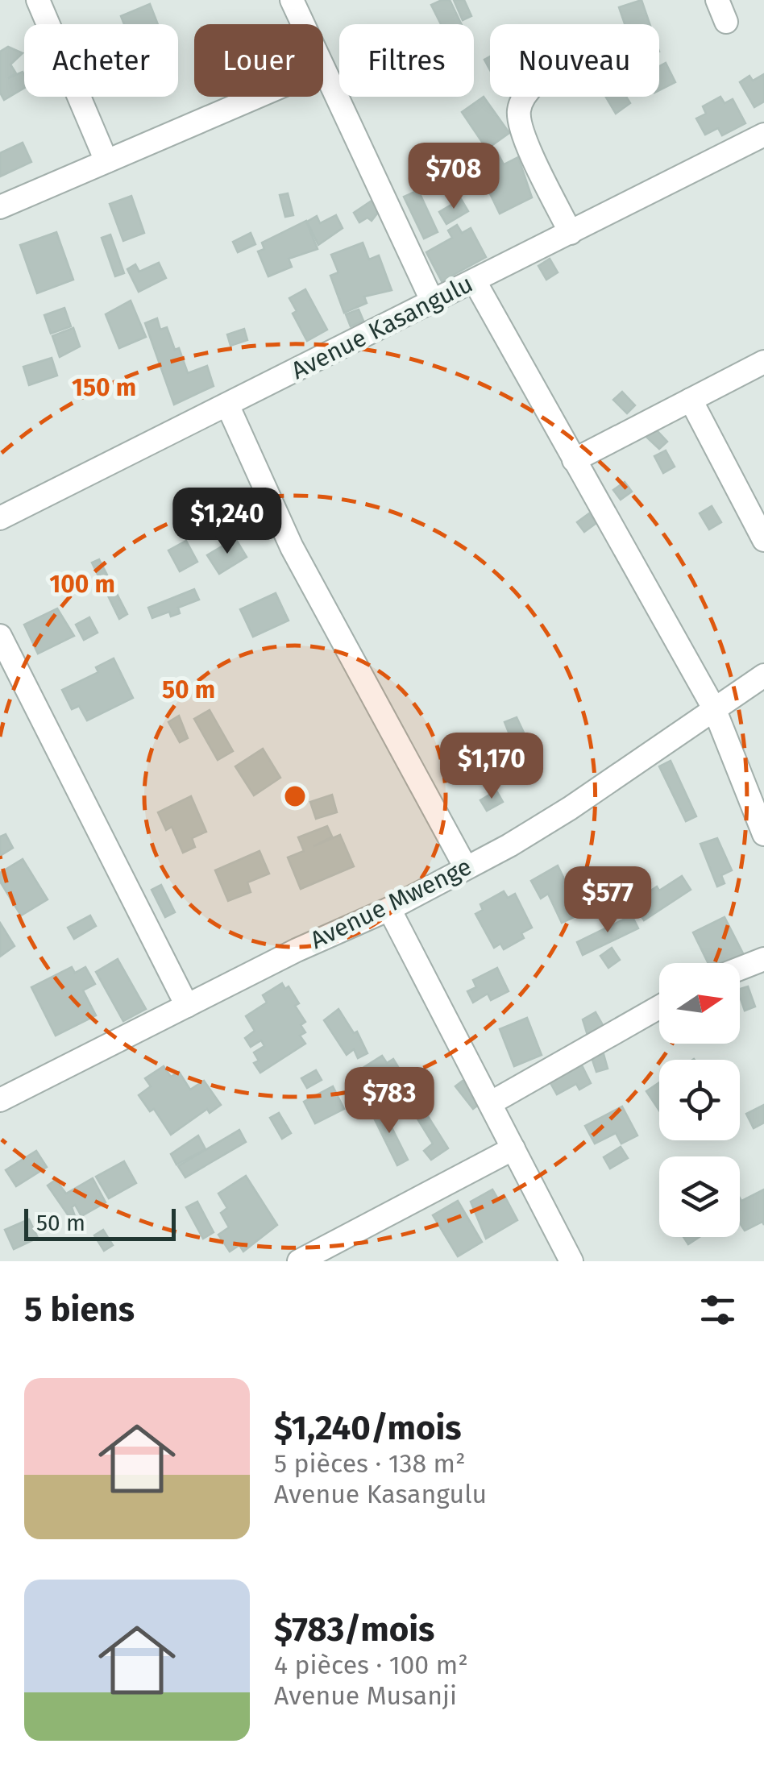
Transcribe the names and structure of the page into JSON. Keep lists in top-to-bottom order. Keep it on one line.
{"streets":{"street":["Avenue Kasangulu","Avenue Mwenge"]},"scale_bar":"50 m","north":"right","page":{"chip":["Acheter","Louer","Filtres","Nouveau"],"price":["$708","$1,240","$1,170","$577","$783"],"scale":"50 m","heading":"5 biens","list":[{"name":"$1,240/mois","note":"5 pièces · 138 m² · Avenue Kasangulu"},{"name":"$783/mois","note":"4 pièces · 100 m² · Avenue Musanji"}]},"rings":["150 m","100 m","50 m"]}
